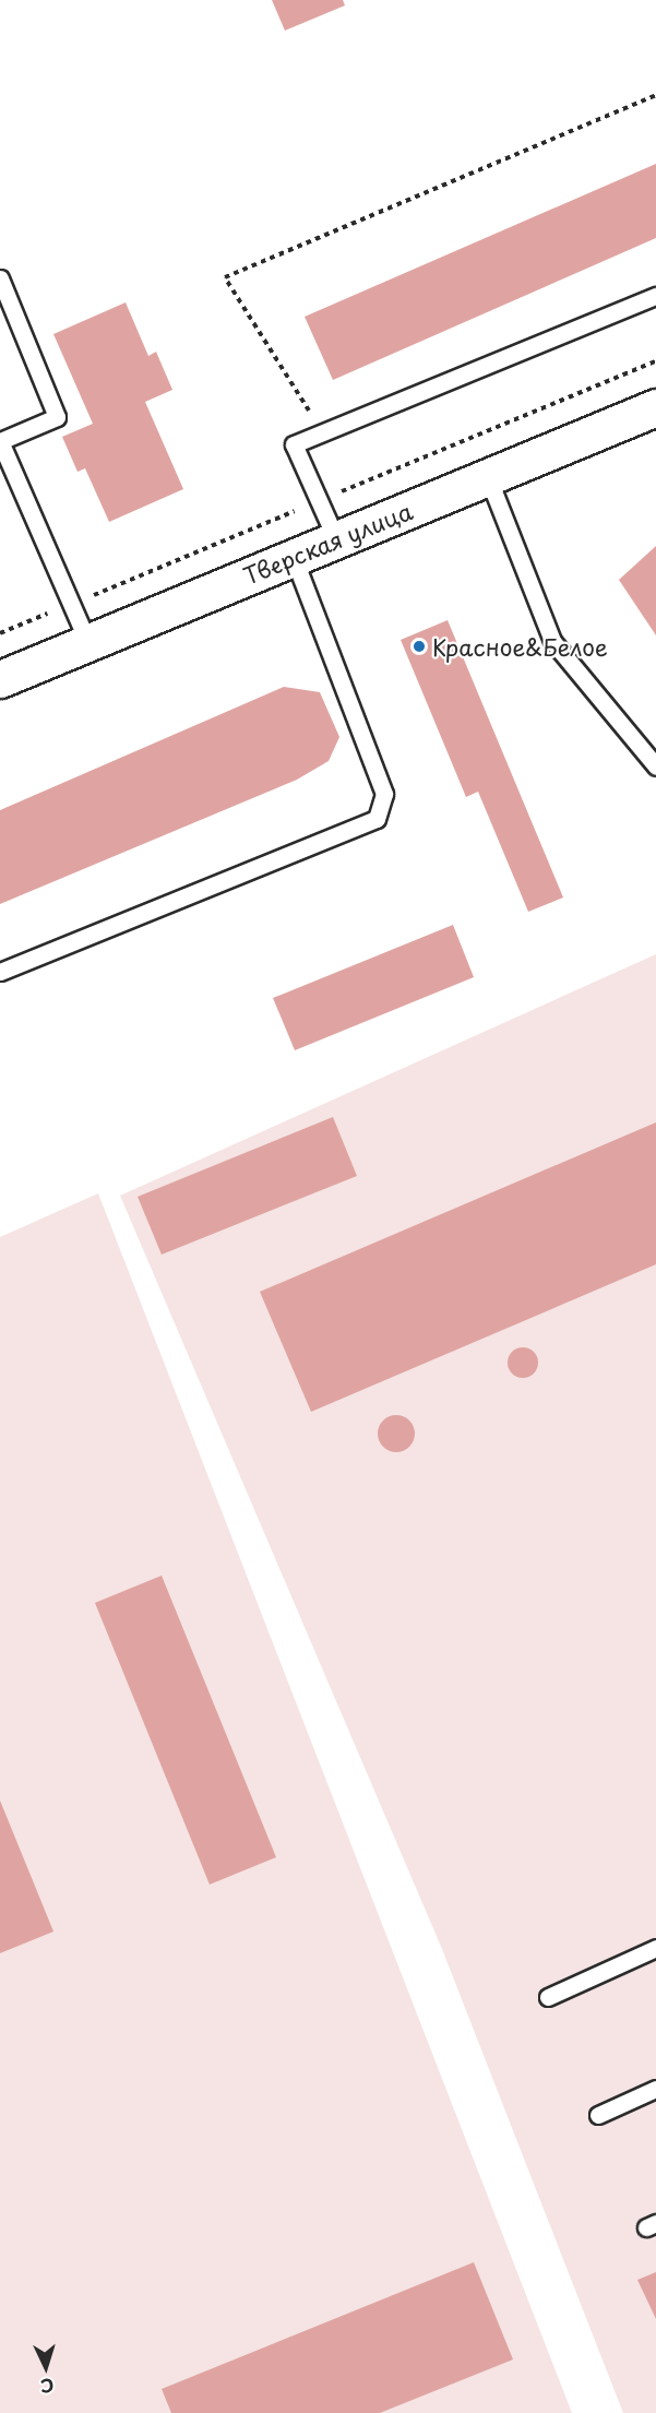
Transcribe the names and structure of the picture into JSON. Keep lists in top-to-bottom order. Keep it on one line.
{"streets":{"main road":["Тверская улица"]},"places":["Красное&Белое"],"north":"bottom"}
